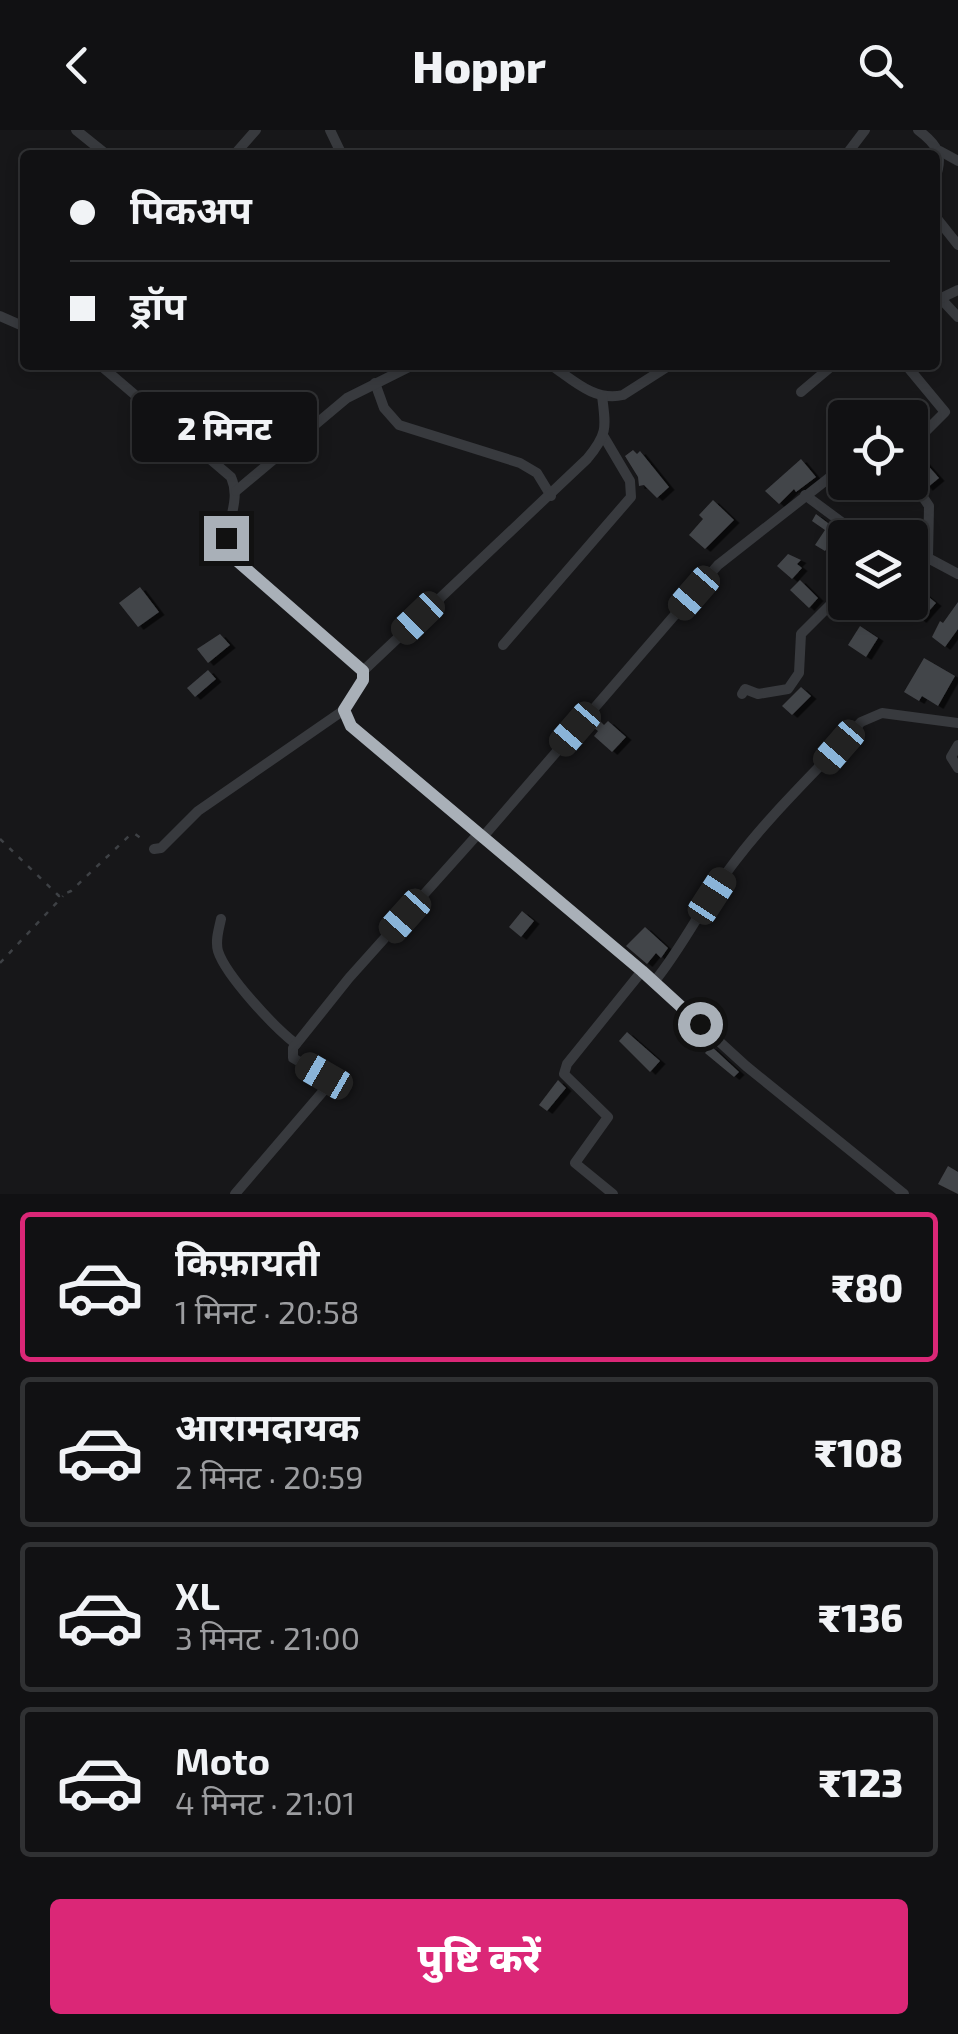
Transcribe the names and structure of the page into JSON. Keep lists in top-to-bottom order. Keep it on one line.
{"page":{"header":"Hoppr","banner":["पिकअप","ड्रॉप"],"bubble":"2 मिनट","list":[{"name":"किफ़ायती","note":"1 मिनट · 20:58","value":"₹80"},{"name":"आरामदायक","note":"2 मिनट · 20:59","value":"₹108"},{"name":"XL","note":"3 मिनट · 21:00","value":"₹136"},{"name":"Moto","note":"4 मिनट · 21:01","value":"₹123"}],"buttons":"पुष्टि करें"}}
